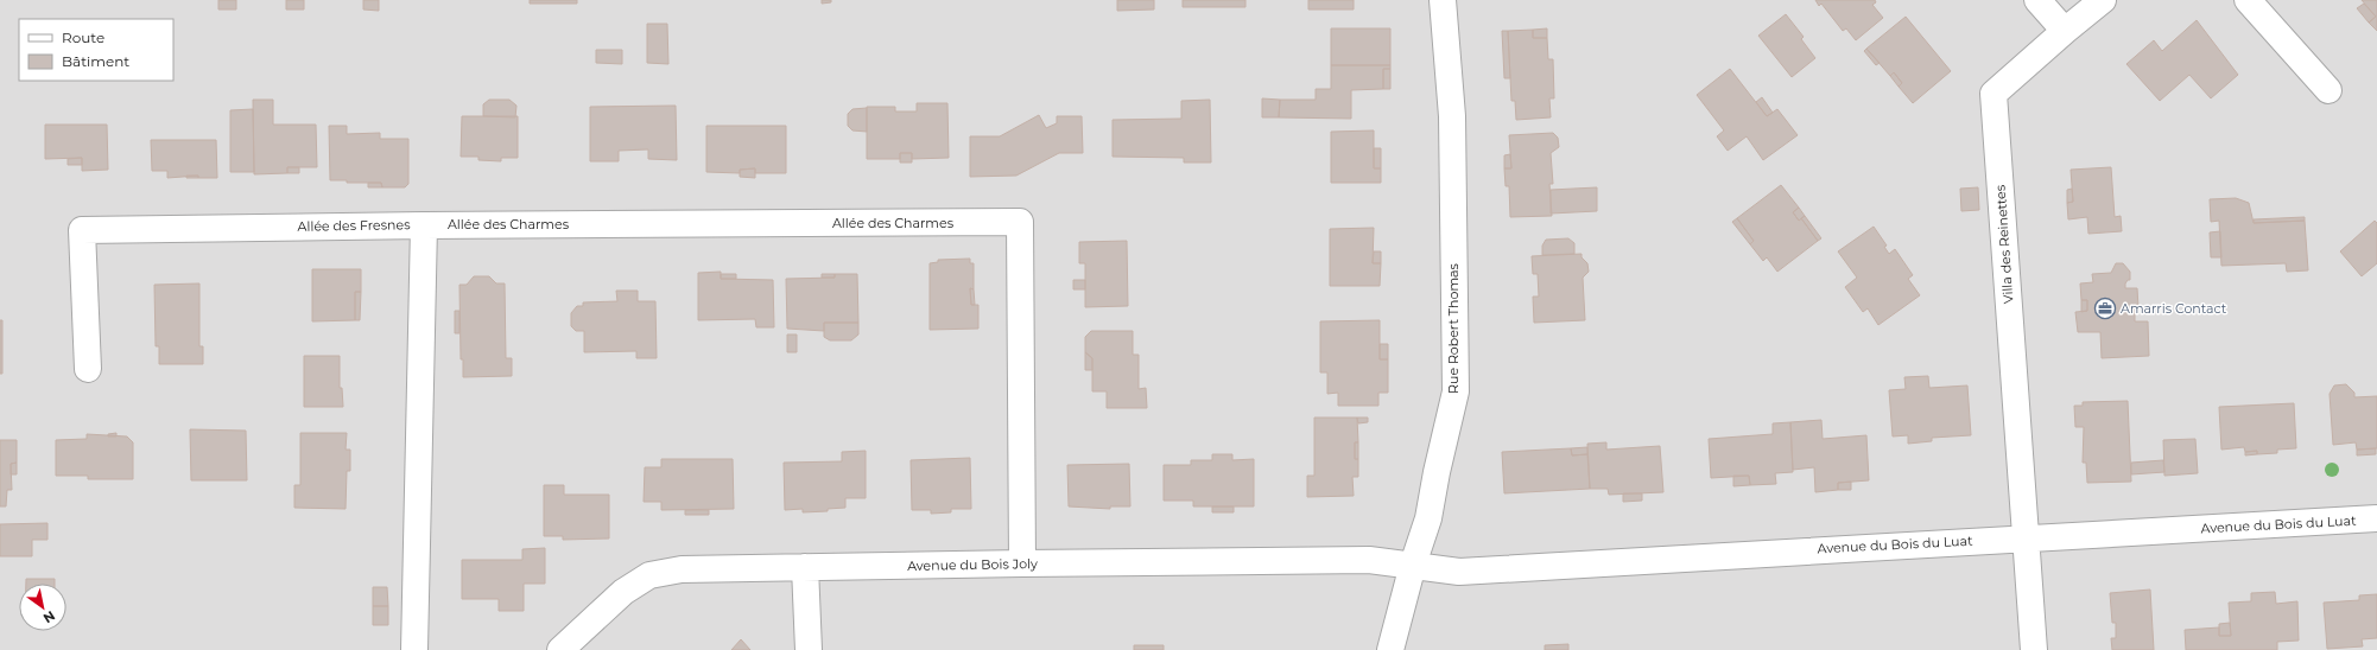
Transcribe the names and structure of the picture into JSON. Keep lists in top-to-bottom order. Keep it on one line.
{"streets":{"street":["Allée des Charmes","Allée des Fresnes","Villa des Reinettes","Rue Robert Thomas","Avenue du Bois du Luat","Avenue du Bois Joly"]},"crossings":[["Allée des Charmes","Allée des Fresnes"],["Allée des Charmes","Avenue du Bois Joly"],["Villa des Reinettes","Avenue du Bois du Luat"],["Rue Robert Thomas","Avenue du Bois du Luat"],["Rue Robert Thomas","Avenue du Bois Joly"],["Avenue du Bois du Luat","Avenue du Bois Joly"]],"places":{"office":["Amarris Contact"]},"legend":["Route","Bâtiment"],"north":"bottom right"}
